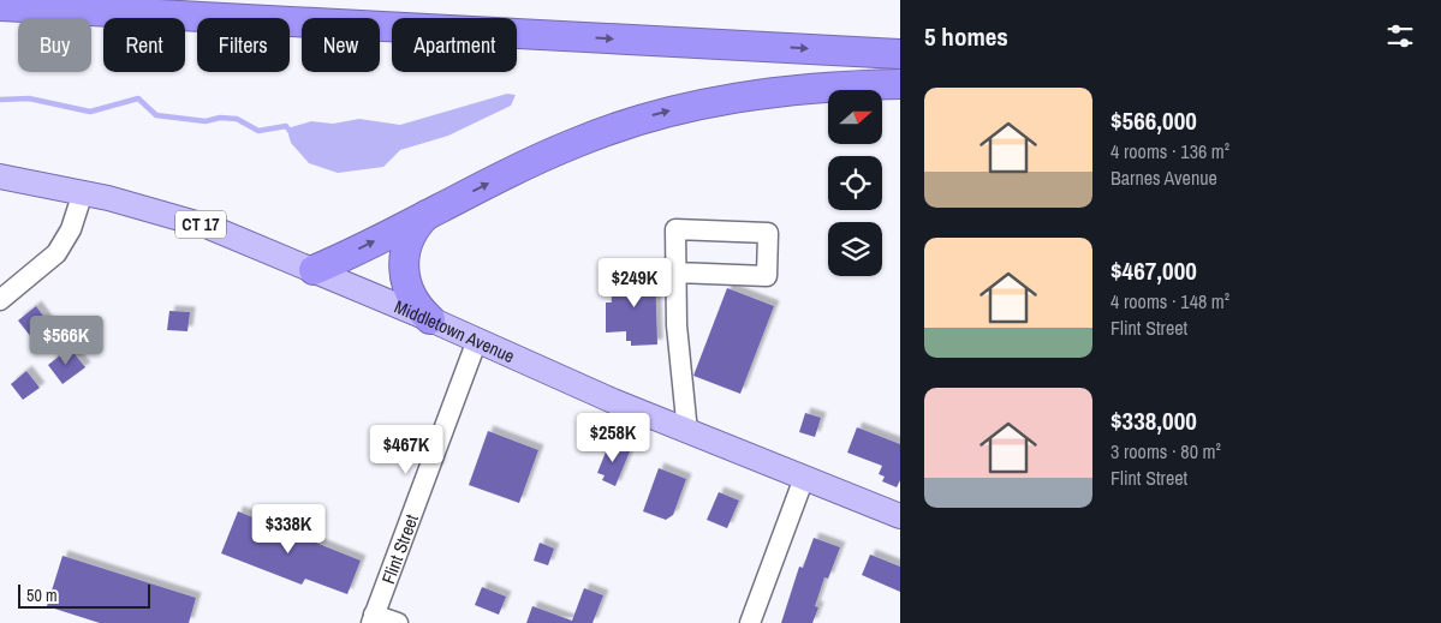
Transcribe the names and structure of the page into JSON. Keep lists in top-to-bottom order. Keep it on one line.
{"streets":{"main road":["CT 17","Middletown Avenue"],"street":["Flint Street"]},"crossings":[["Middletown Avenue","Flint Street"]],"scale_bar":"50 m","north":"right","page":{"heading":"5 homes","chip":["Buy","Rent","Filters","New","Apartment"],"list":[{"name":"$566,000","note":"4 rooms · 136 m² · Barnes Avenue"},{"name":"$467,000","note":"4 rooms · 148 m² · Flint Street"},{"name":"$338,000","note":"3 rooms · 80 m² · Flint Street"}],"price":["$249K","$566K","$258K","$467K","$338K"],"scale":"50 m"}}
